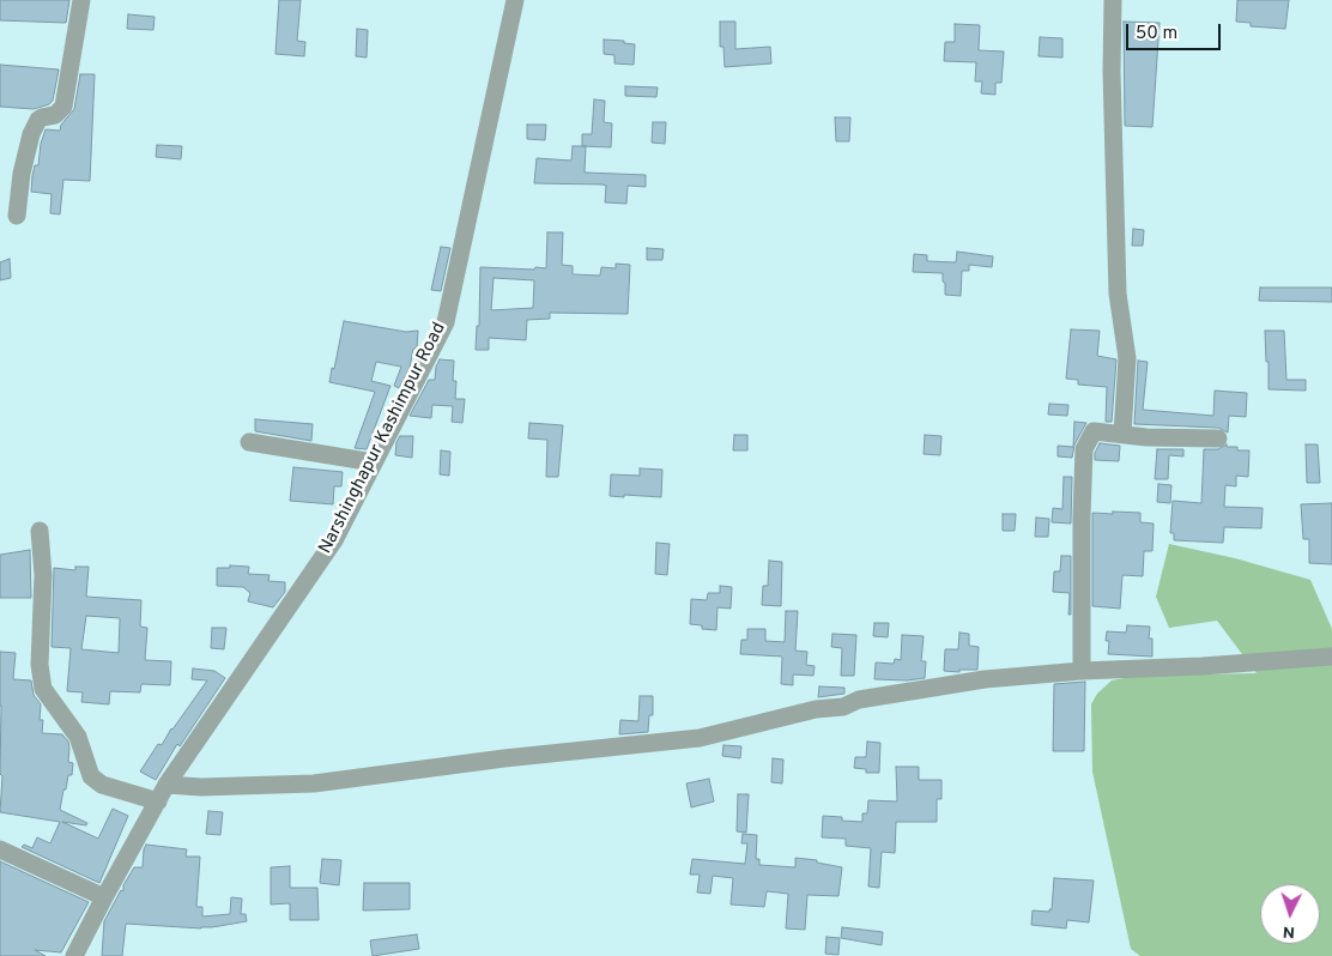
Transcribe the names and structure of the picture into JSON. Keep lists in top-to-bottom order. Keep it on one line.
{"streets":{"street":["Narshinghapur Kashimpur Road"]},"scale_bar":"50 m","north":"bottom"}
